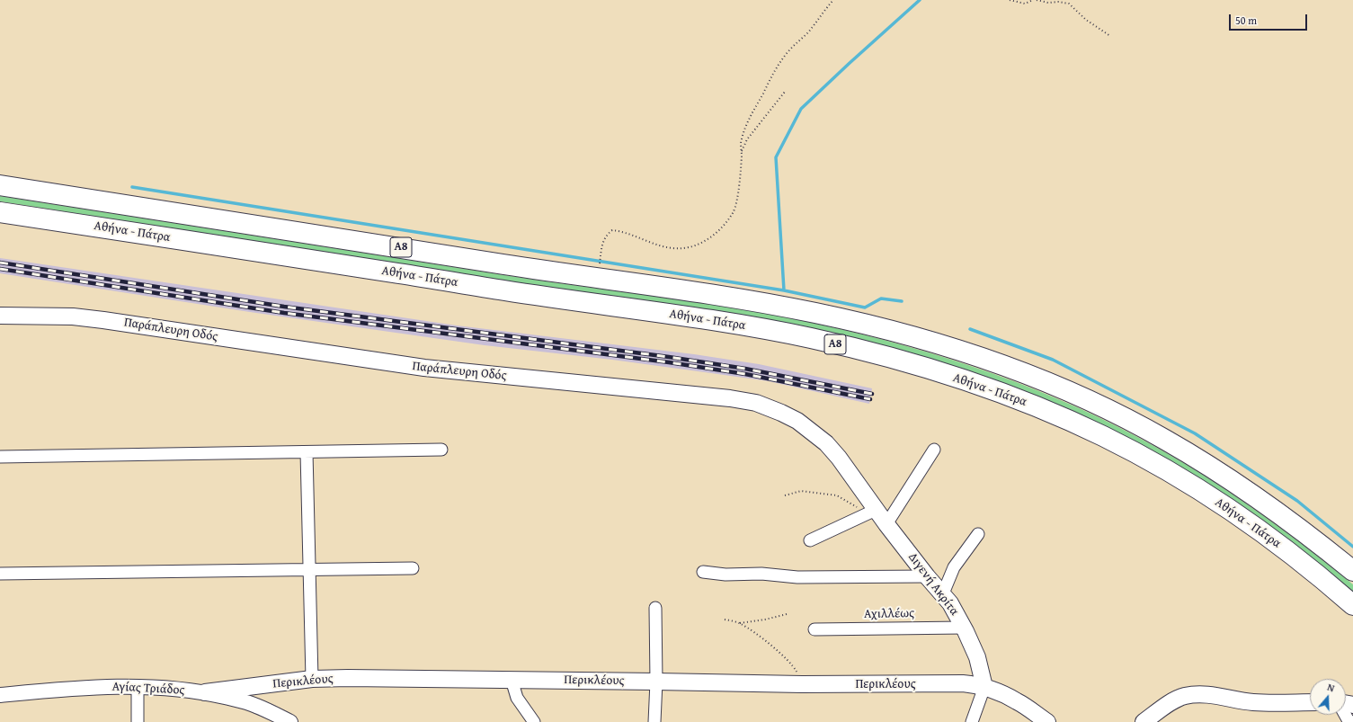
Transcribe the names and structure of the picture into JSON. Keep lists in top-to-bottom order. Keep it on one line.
{"streets":{"highway":["Αθήνα - Πάτρα","Α8"],"main road":["Παράπλευρη Οδός","Διγενή Ακρίτα","Περικλέους"],"street":["Αχιλλέως","Αγίας Τριάδος"]},"crossings":[["Παράπλευρη Οδός","Διγενή Ακρίτα"],["Διγενή Ακρίτα","Αχιλλέως"],["Διγενή Ακρίτα","Περικλέους"],["Περικλέους","Αγίας Τριάδος"]],"scale_bar":"50 m","north":"top"}
